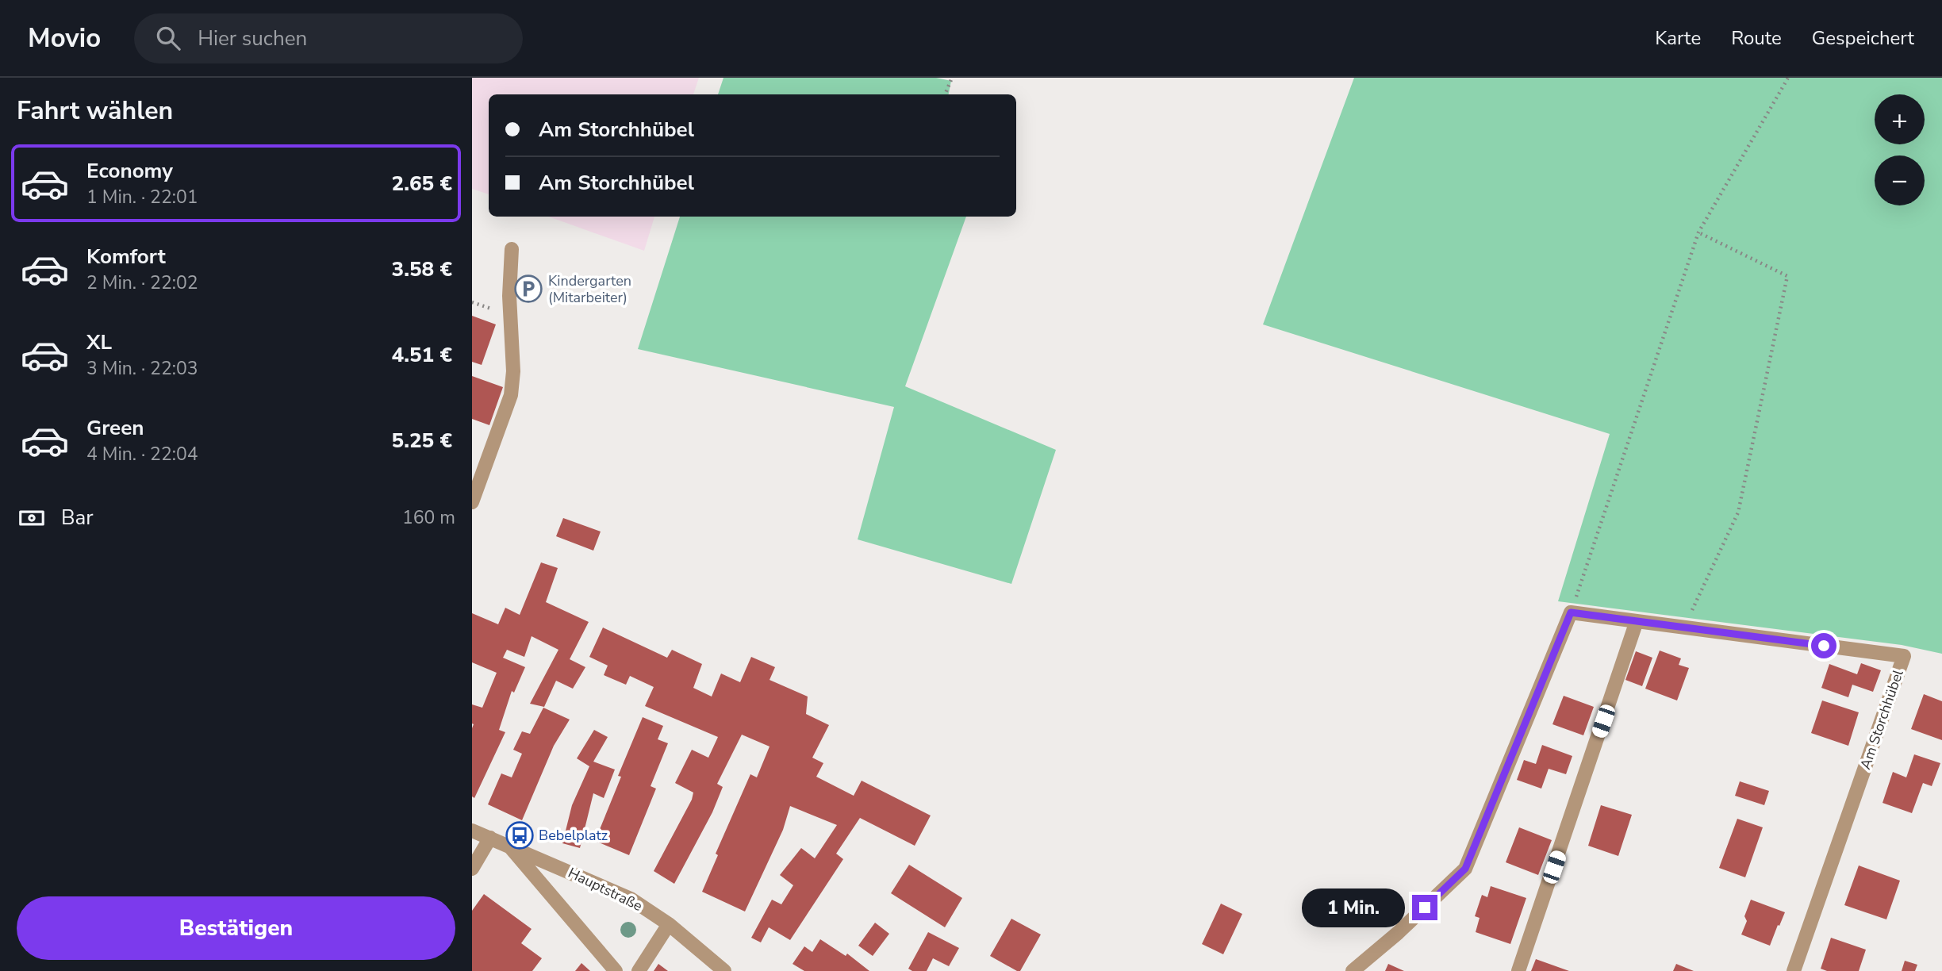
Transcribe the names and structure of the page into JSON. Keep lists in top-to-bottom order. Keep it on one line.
{"streets":{"street":["Am Storchhübel","Hauptstraße"]},"places":{"parking":["Kindergarten (Mitarbeiter)"],"bus stop":["Bebelplatz"]},"page":{"header":"Movio","search":"Hier suchen","nav":["Karte","Route","Gespeichert"],"heading":"Fahrt wählen","map_buttons":["+","−"],"banner":["Am Storchhübel","Am Storchhübel"],"list":[{"name":"Economy","note":"1 Min. · 22:01","value":"2.65 €"},{"name":"Komfort","note":"2 Min. · 22:02","value":"3.58 €"},{"name":"XL","note":"3 Min. · 22:03","value":"4.51 €"},{"name":"Green","note":"4 Min. · 22:04","value":"5.25 €"}],"pay":["Bar","160 m"],"buttons":"Bestätigen","bubble":"1 Min."}}
